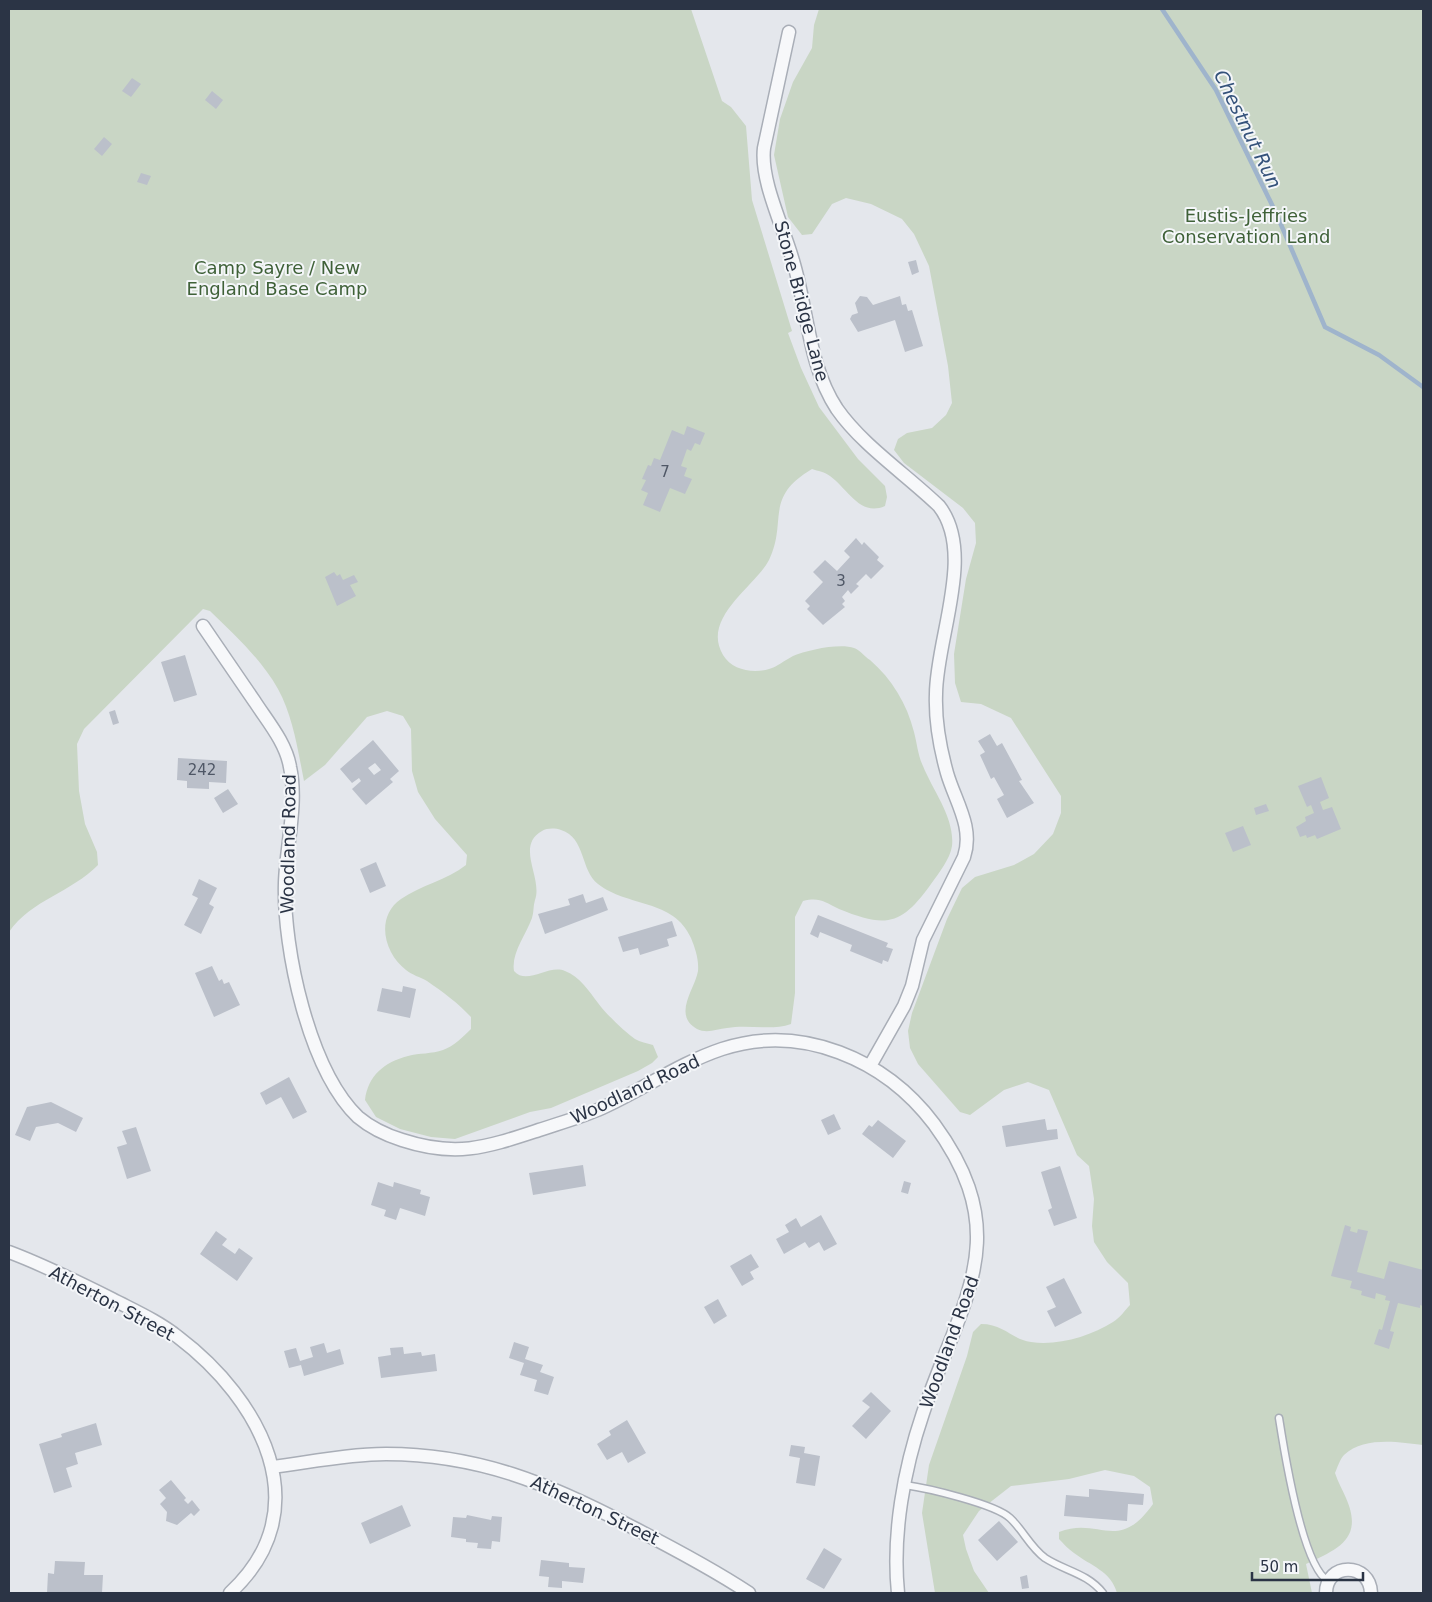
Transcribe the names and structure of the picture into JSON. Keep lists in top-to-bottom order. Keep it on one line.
{"streets":{"street":["Stone Bridge Lane","Woodland Road","Atherton Street"]},"crossings":[["Stone Bridge Lane","Woodland Road"]],"water":["Chestnut Run"],"parks":["Eustis-Jeffries Conservation Land","Camp Sayre / New England Base Camp"],"house_numbers":["7","3","242"],"scale_bar":"50 m"}
